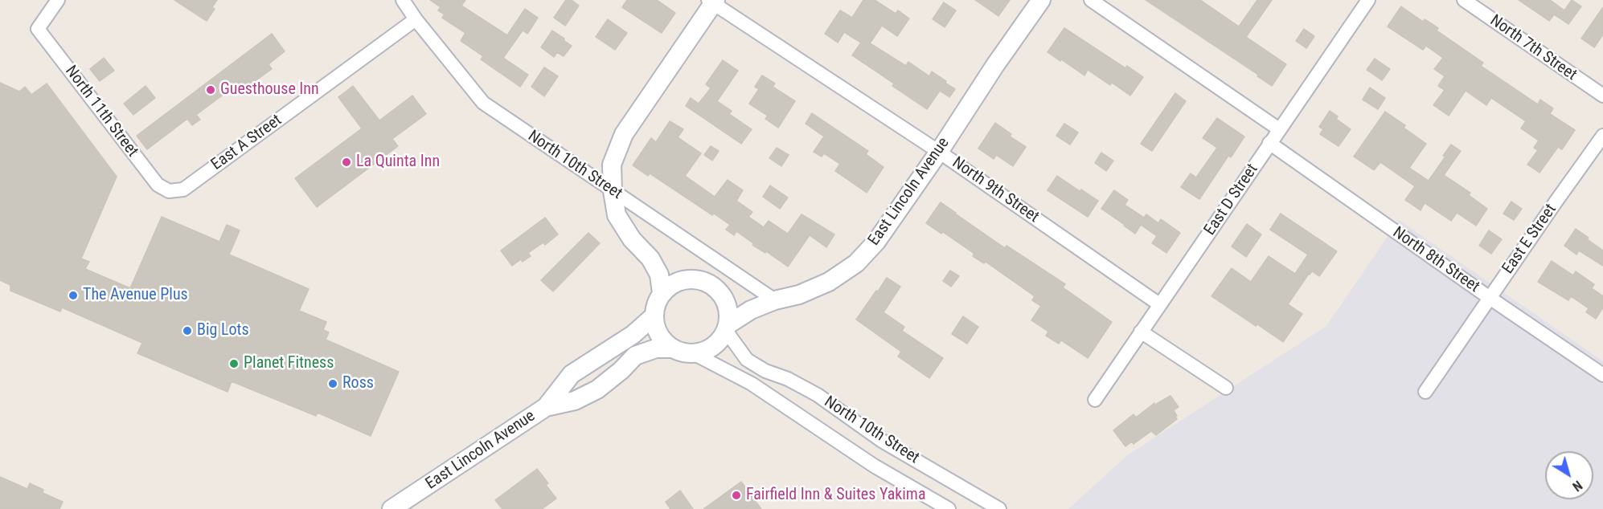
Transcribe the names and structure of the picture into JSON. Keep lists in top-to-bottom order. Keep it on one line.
{"streets":{"street":["North 7th Street","North 11th Street","East A Street","North 10th Street","North 9th Street","East Lincoln Avenue","East D Street","East E Street","North 8th Street"]},"crossings":[["North 11th Street","East A Street"],["East A Street","North 10th Street"],["North 10th Street","East Lincoln Avenue"],["North 9th Street","East Lincoln Avenue"],["North 9th Street","East D Street"],["East D Street","North 8th Street"],["East E Street","North 8th Street"]],"places":["Guesthouse Inn","La Quinta Inn","The Avenue Plus","Big Lots","Planet Fitness","Ross","Fairfield Inn & Suites Yakima"],"north":"bottom right"}
